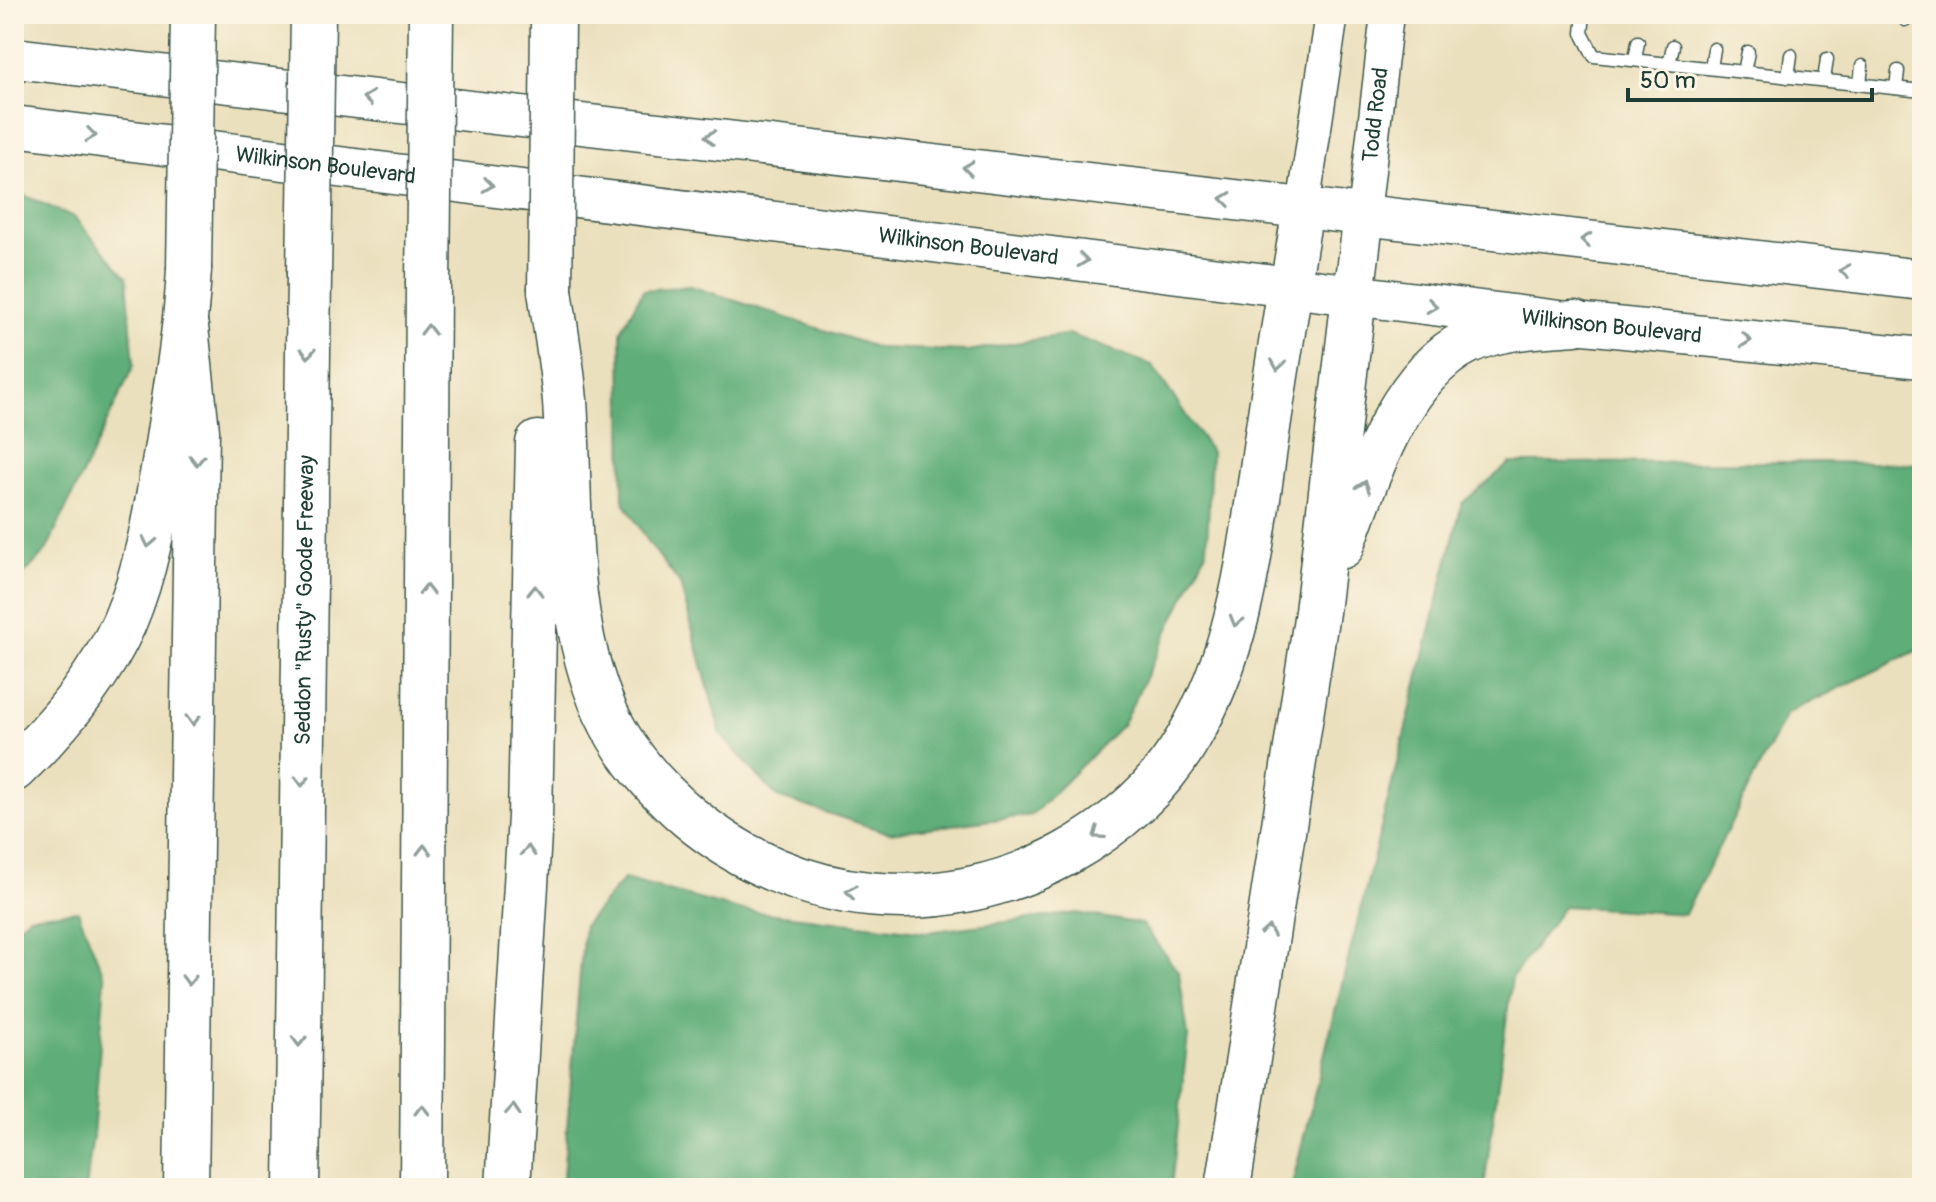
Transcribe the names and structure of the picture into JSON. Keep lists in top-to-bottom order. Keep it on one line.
{"streets":{"highway":["Seddon \"Rusty\" Goode Freeway"],"main road":["Wilkinson Boulevard"],"street":["Todd Road"]},"scale_bar":"50 m"}
